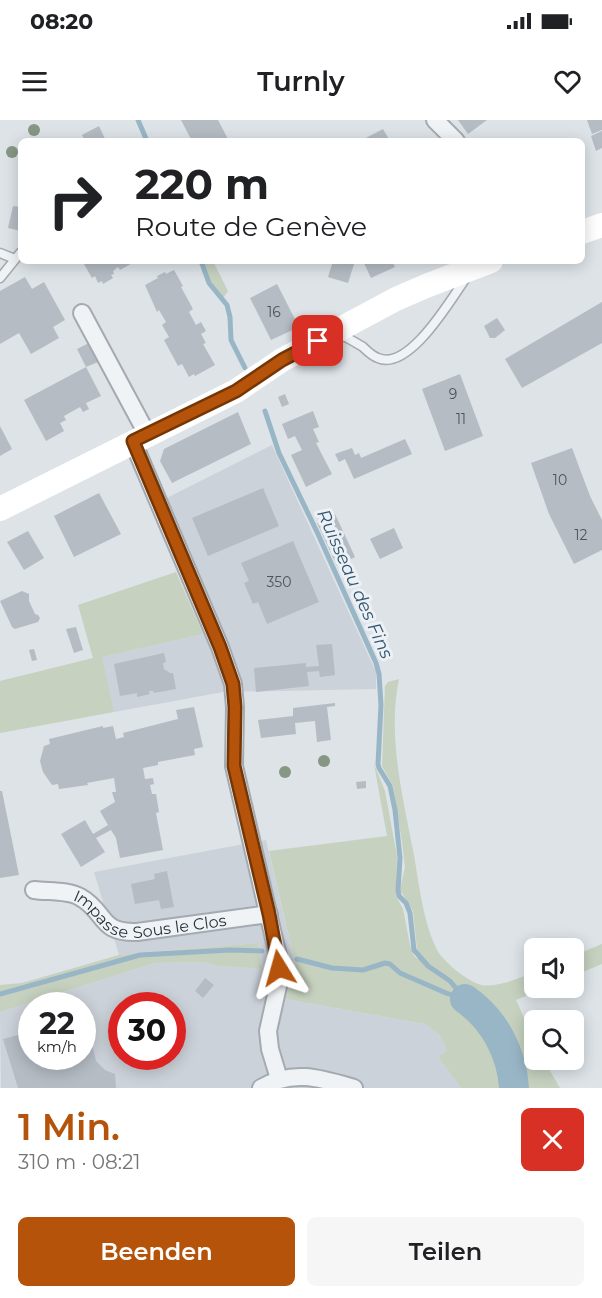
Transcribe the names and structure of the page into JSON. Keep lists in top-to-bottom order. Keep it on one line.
{"streets":{"street":["Impasse Sous le Clos"]},"water":["Ruisseau des Fins"],"house_numbers":["16","9","11","10","12","350"],"page":{"status":"08:20","header":"Turnly","turn":["220 m","Route de Genève"],"speed":"22 km/h","limit":"30","heading":["1 Min.","310 m · 08:21"],"buttons":["Beenden","Teilen"]}}
